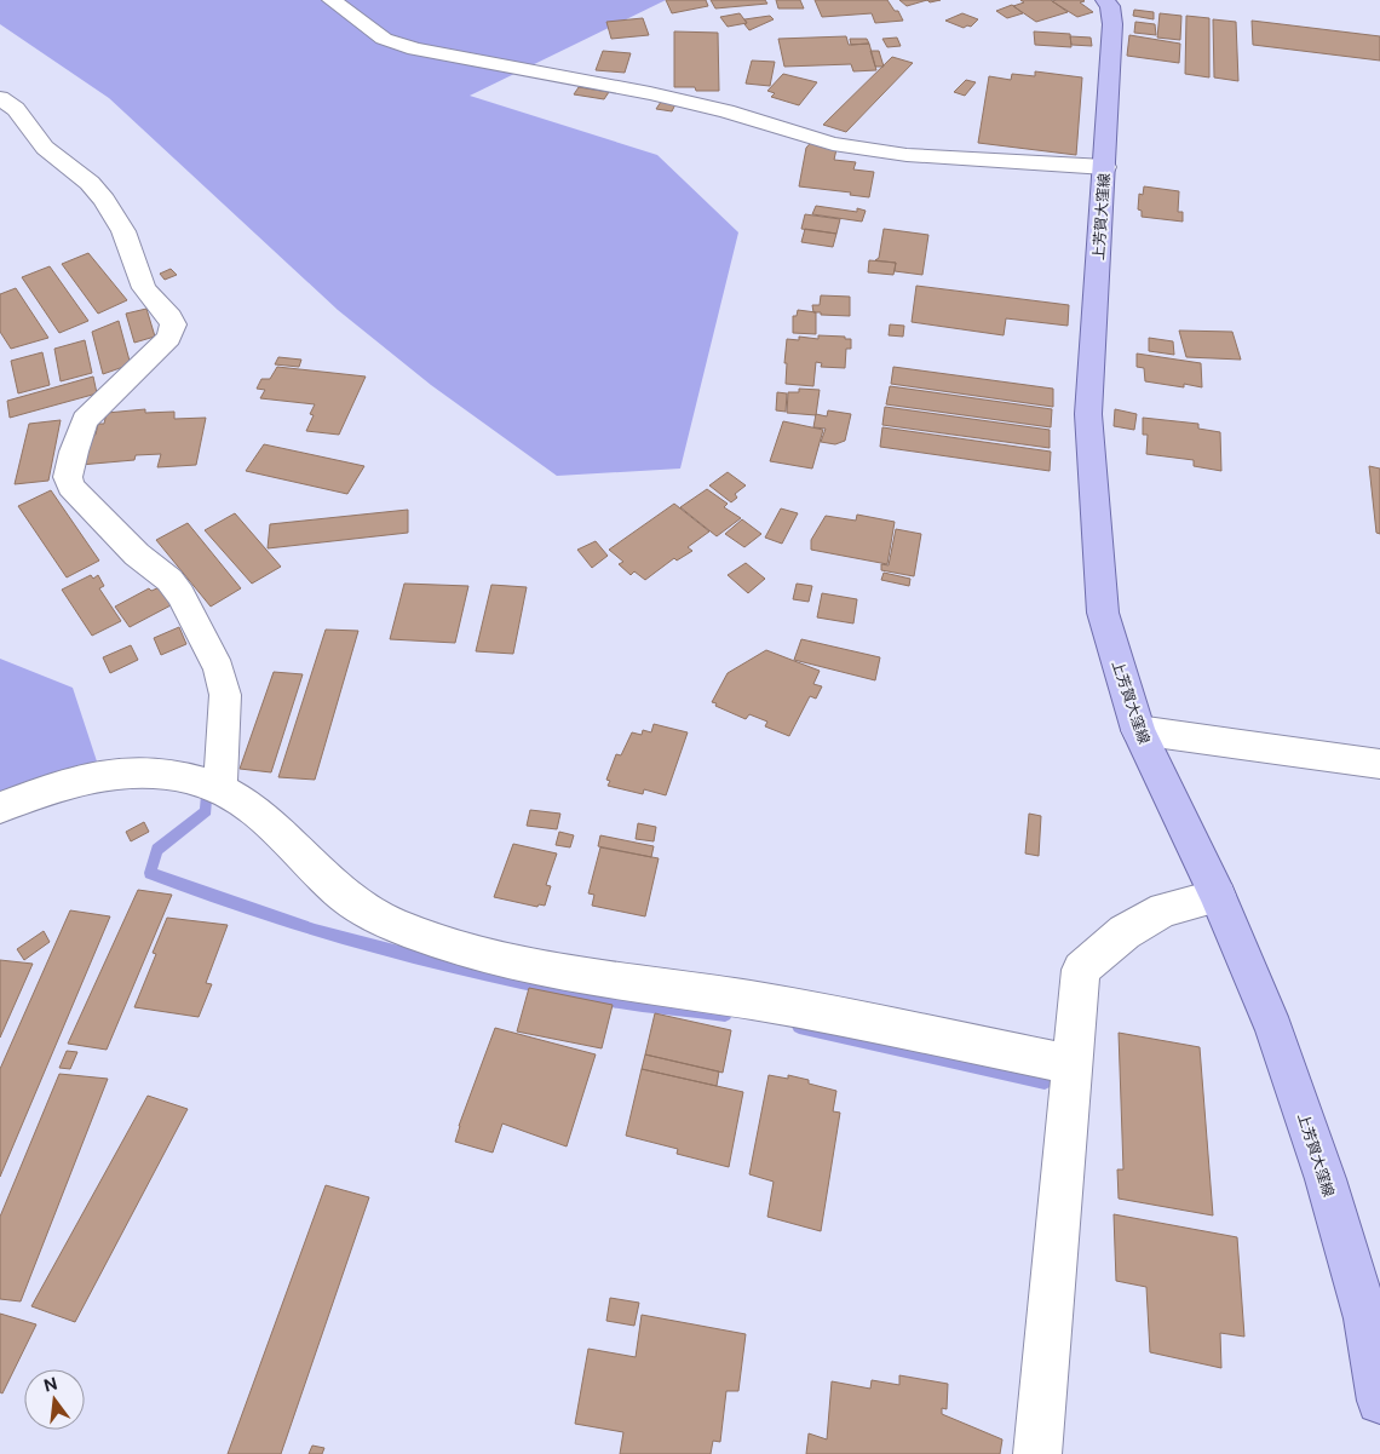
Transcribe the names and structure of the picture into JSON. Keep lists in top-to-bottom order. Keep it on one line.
{"streets":{"main road":["上芳賀大窪線"]},"north":"top"}
